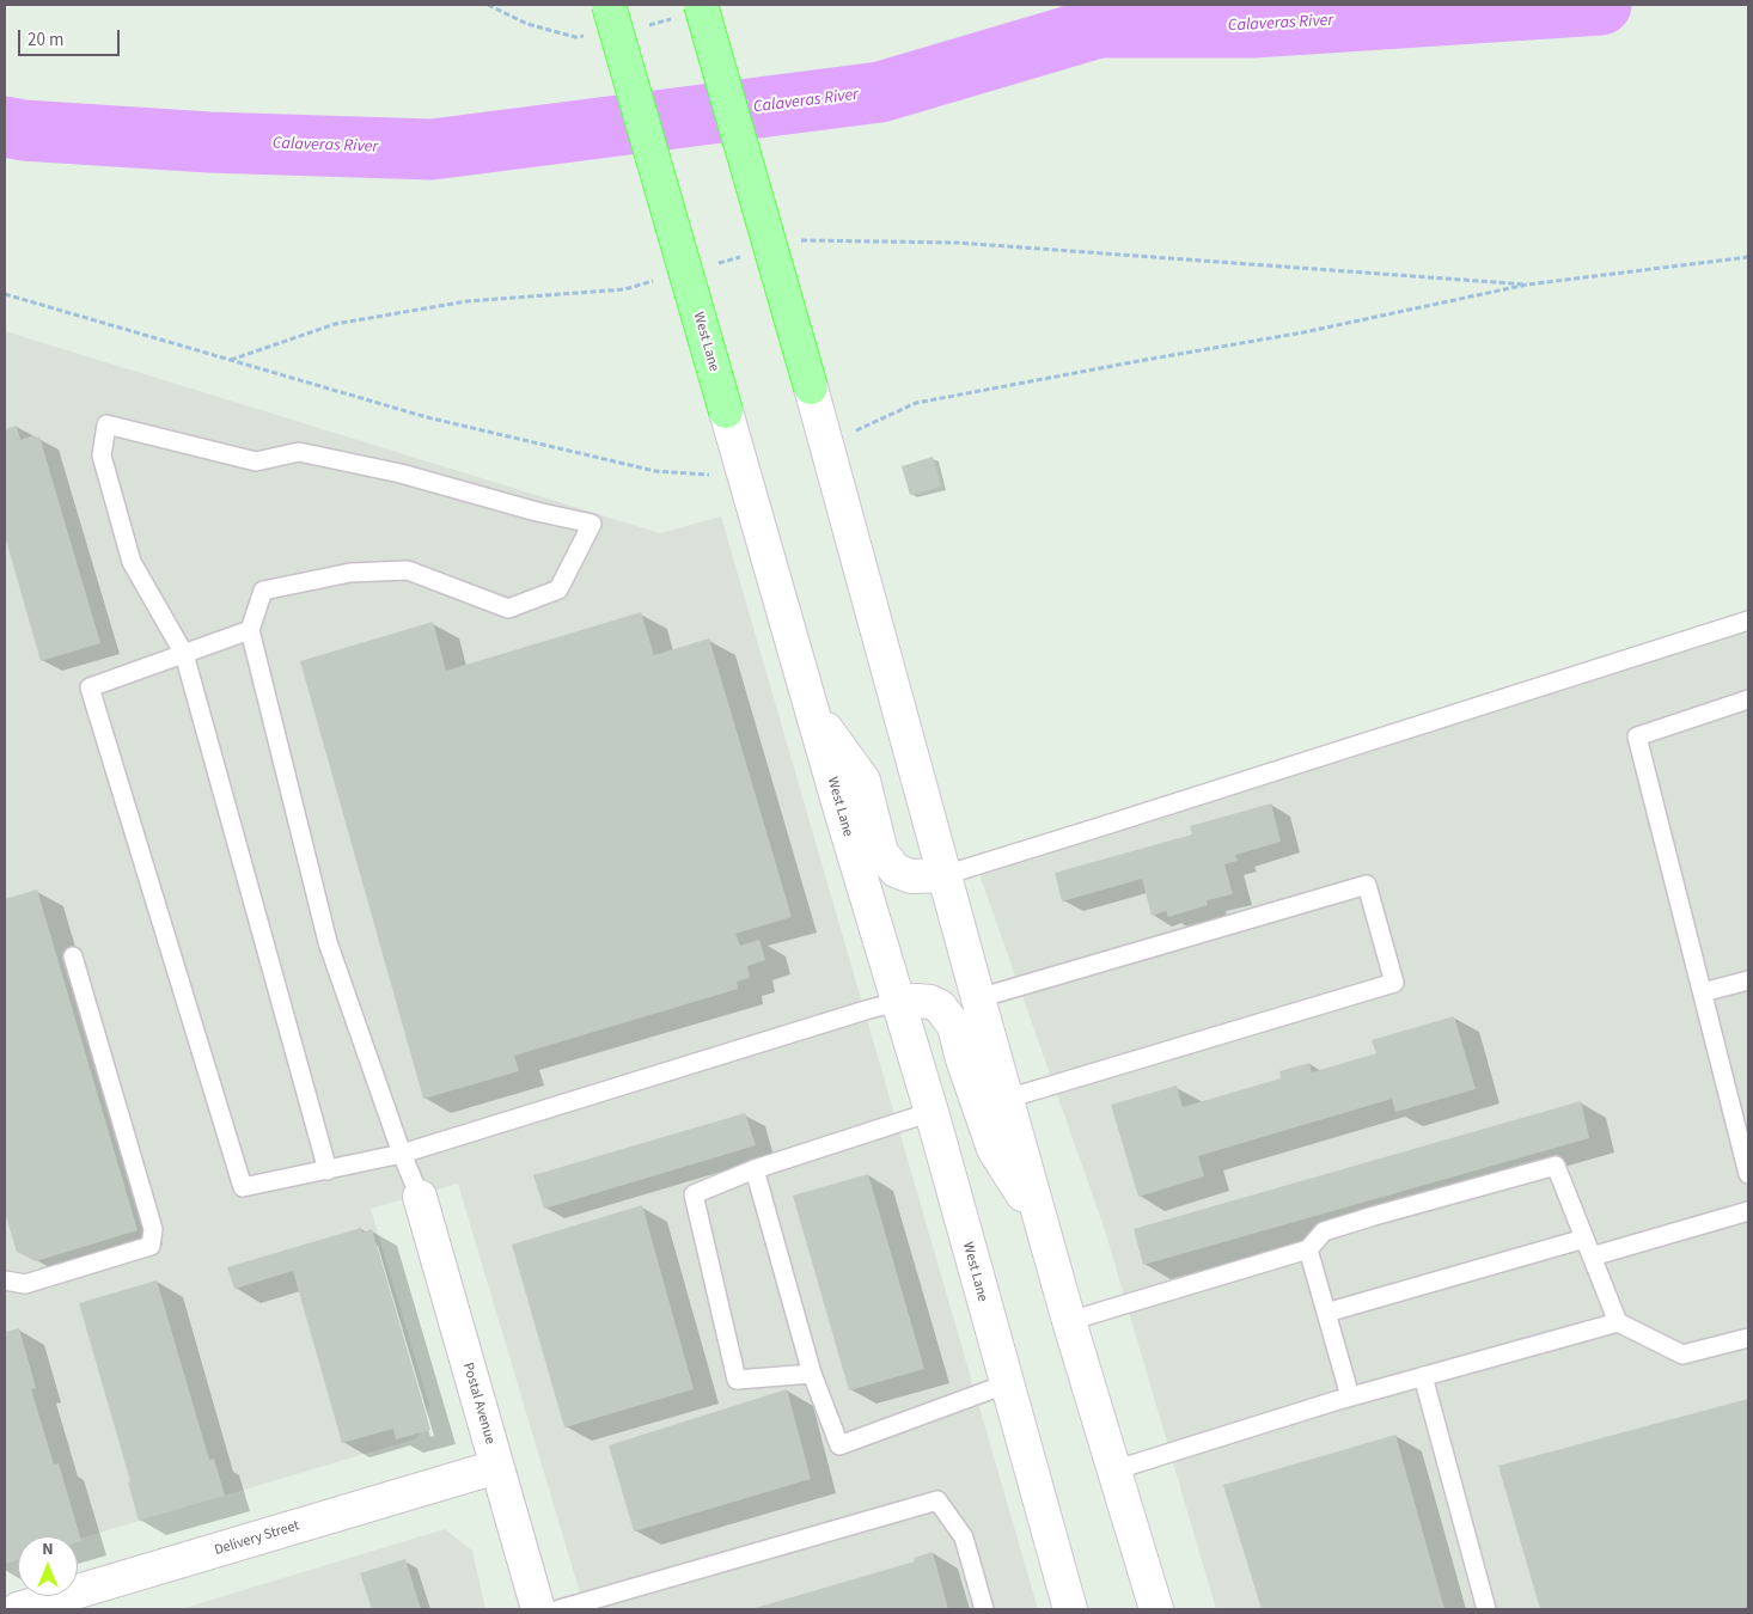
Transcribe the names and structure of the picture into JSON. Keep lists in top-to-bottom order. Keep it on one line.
{"streets":{"main road":["West Lane","Postal Avenue","Delivery Street"]},"crossings":[["Postal Avenue","Delivery Street"]],"water":["Calaveras River"],"scale_bar":"20 m","north":"top"}
